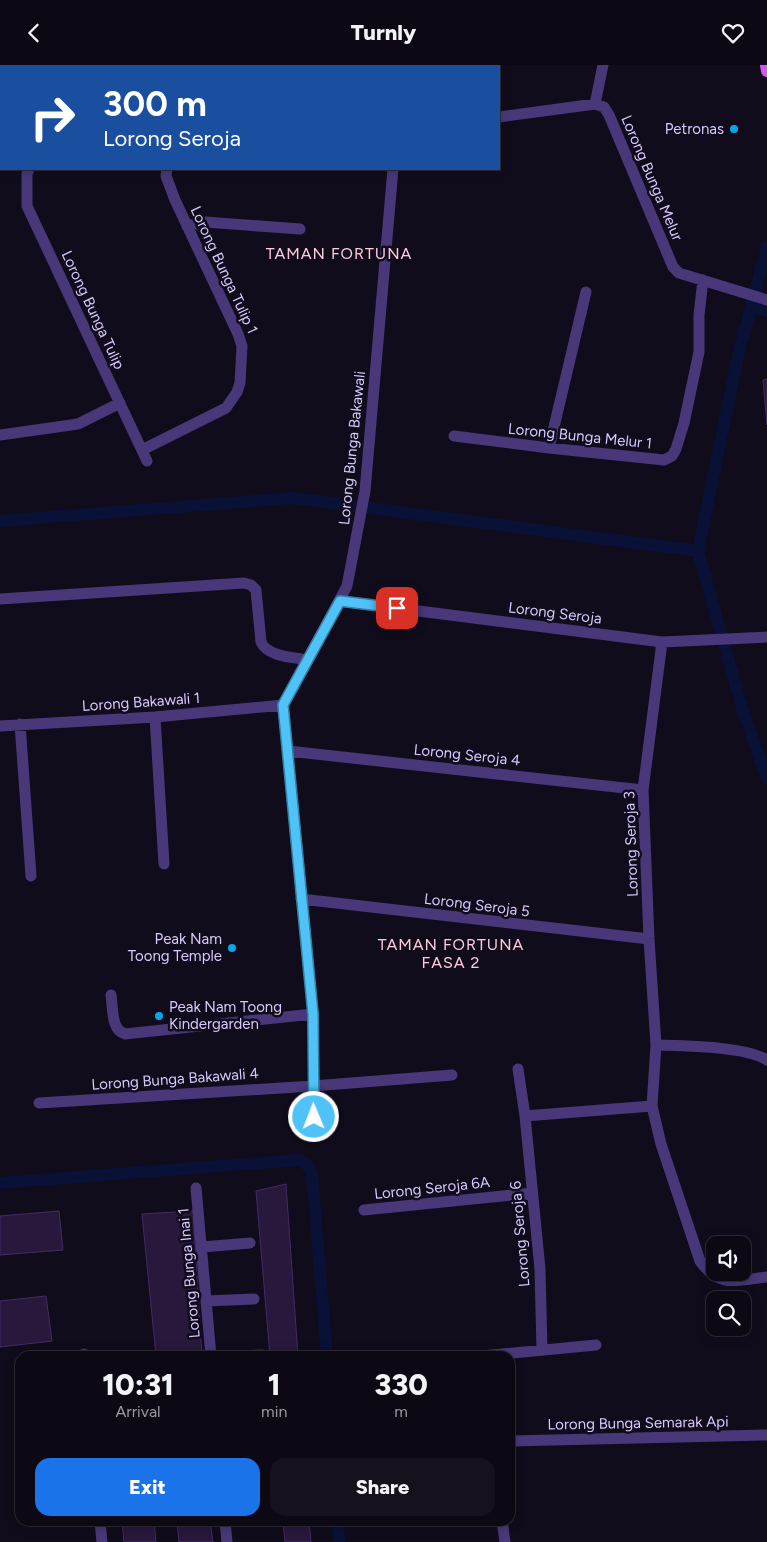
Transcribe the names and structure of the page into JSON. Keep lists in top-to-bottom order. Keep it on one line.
{"streets":{"street":["Lorong Bunga Melur","Lorong Bunga Tulip 1","Lorong Bunga Tulip","Lorong Bunga Melur 1","Lorong Bunga Bakawali","Lorong Seroja","Lorong Bakawali 1","Lorong Seroja 4","Lorong Seroja 3","Lorong Seroja 5","Lorong Bunga Bakawali 4","Lorong Seroja 6A","Lorong Seroja 6","Lorong Bunga Inai 1","Lorong Bunga Semarak Api"]},"crossings":[["Lorong Bunga Melur","Lorong Bunga Melur 1"],["Lorong Bunga Tulip 1","Lorong Bunga Tulip"],["Lorong Bunga Bakawali","Lorong Seroja"],["Lorong Bunga Bakawali","Lorong Bakawali 1"],["Lorong Seroja","Lorong Seroja 3"],["Lorong Seroja 4","Lorong Seroja 3"],["Lorong Seroja 3","Lorong Seroja 5"],["Lorong Seroja 6A","Lorong Seroja 6"]],"districts":["TAMAN FORTUNA","TAMAN FORTUNA FASA 2"],"places":["Petronas","Peak Nam Toong Temple","Peak Nam Toong Kindergarden"],"page":{"header":"Turnly","turn":["300 m","Lorong Seroja"],"eta":["10:31","Arrival","1","min","330","m"],"buttons":["Exit","Share"]}}
